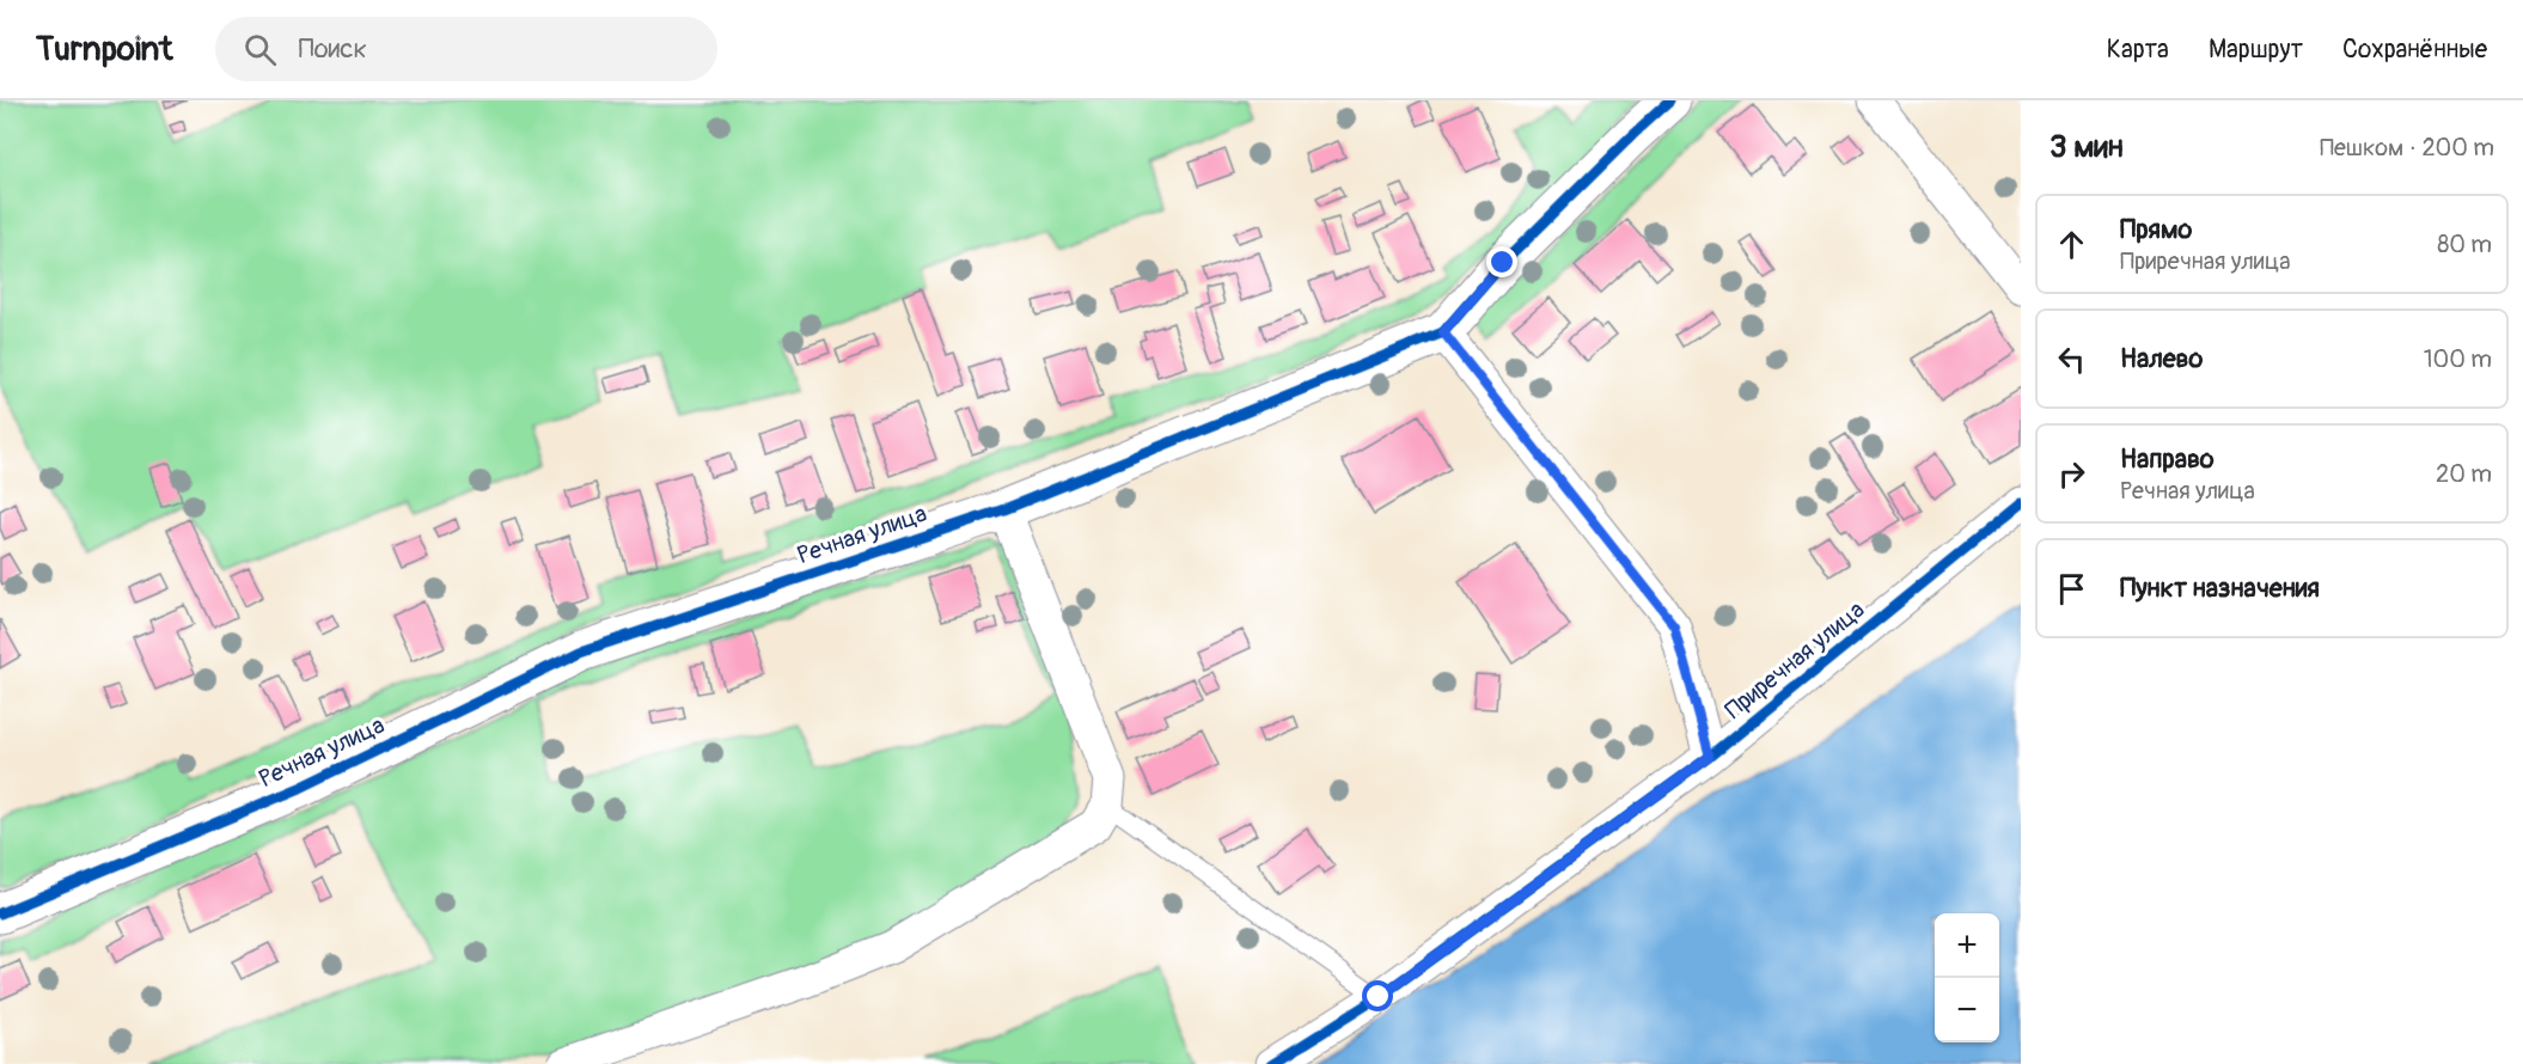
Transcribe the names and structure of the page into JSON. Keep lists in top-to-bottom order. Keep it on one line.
{"streets":{"street":["Речная улица","Приречная улица"]},"page":{"header":"Turnpoint","search":"Поиск","nav":["Карта","Маршрут","Сохранённые"],"heading":["3 мин","Пешком · 200 m"],"list":[["Прямо","Приречная улица","80 m"],["Налево","100 m"],["Направо","Речная улица","20 m"],"Пункт назначения"],"map_buttons":["+","−"]}}
